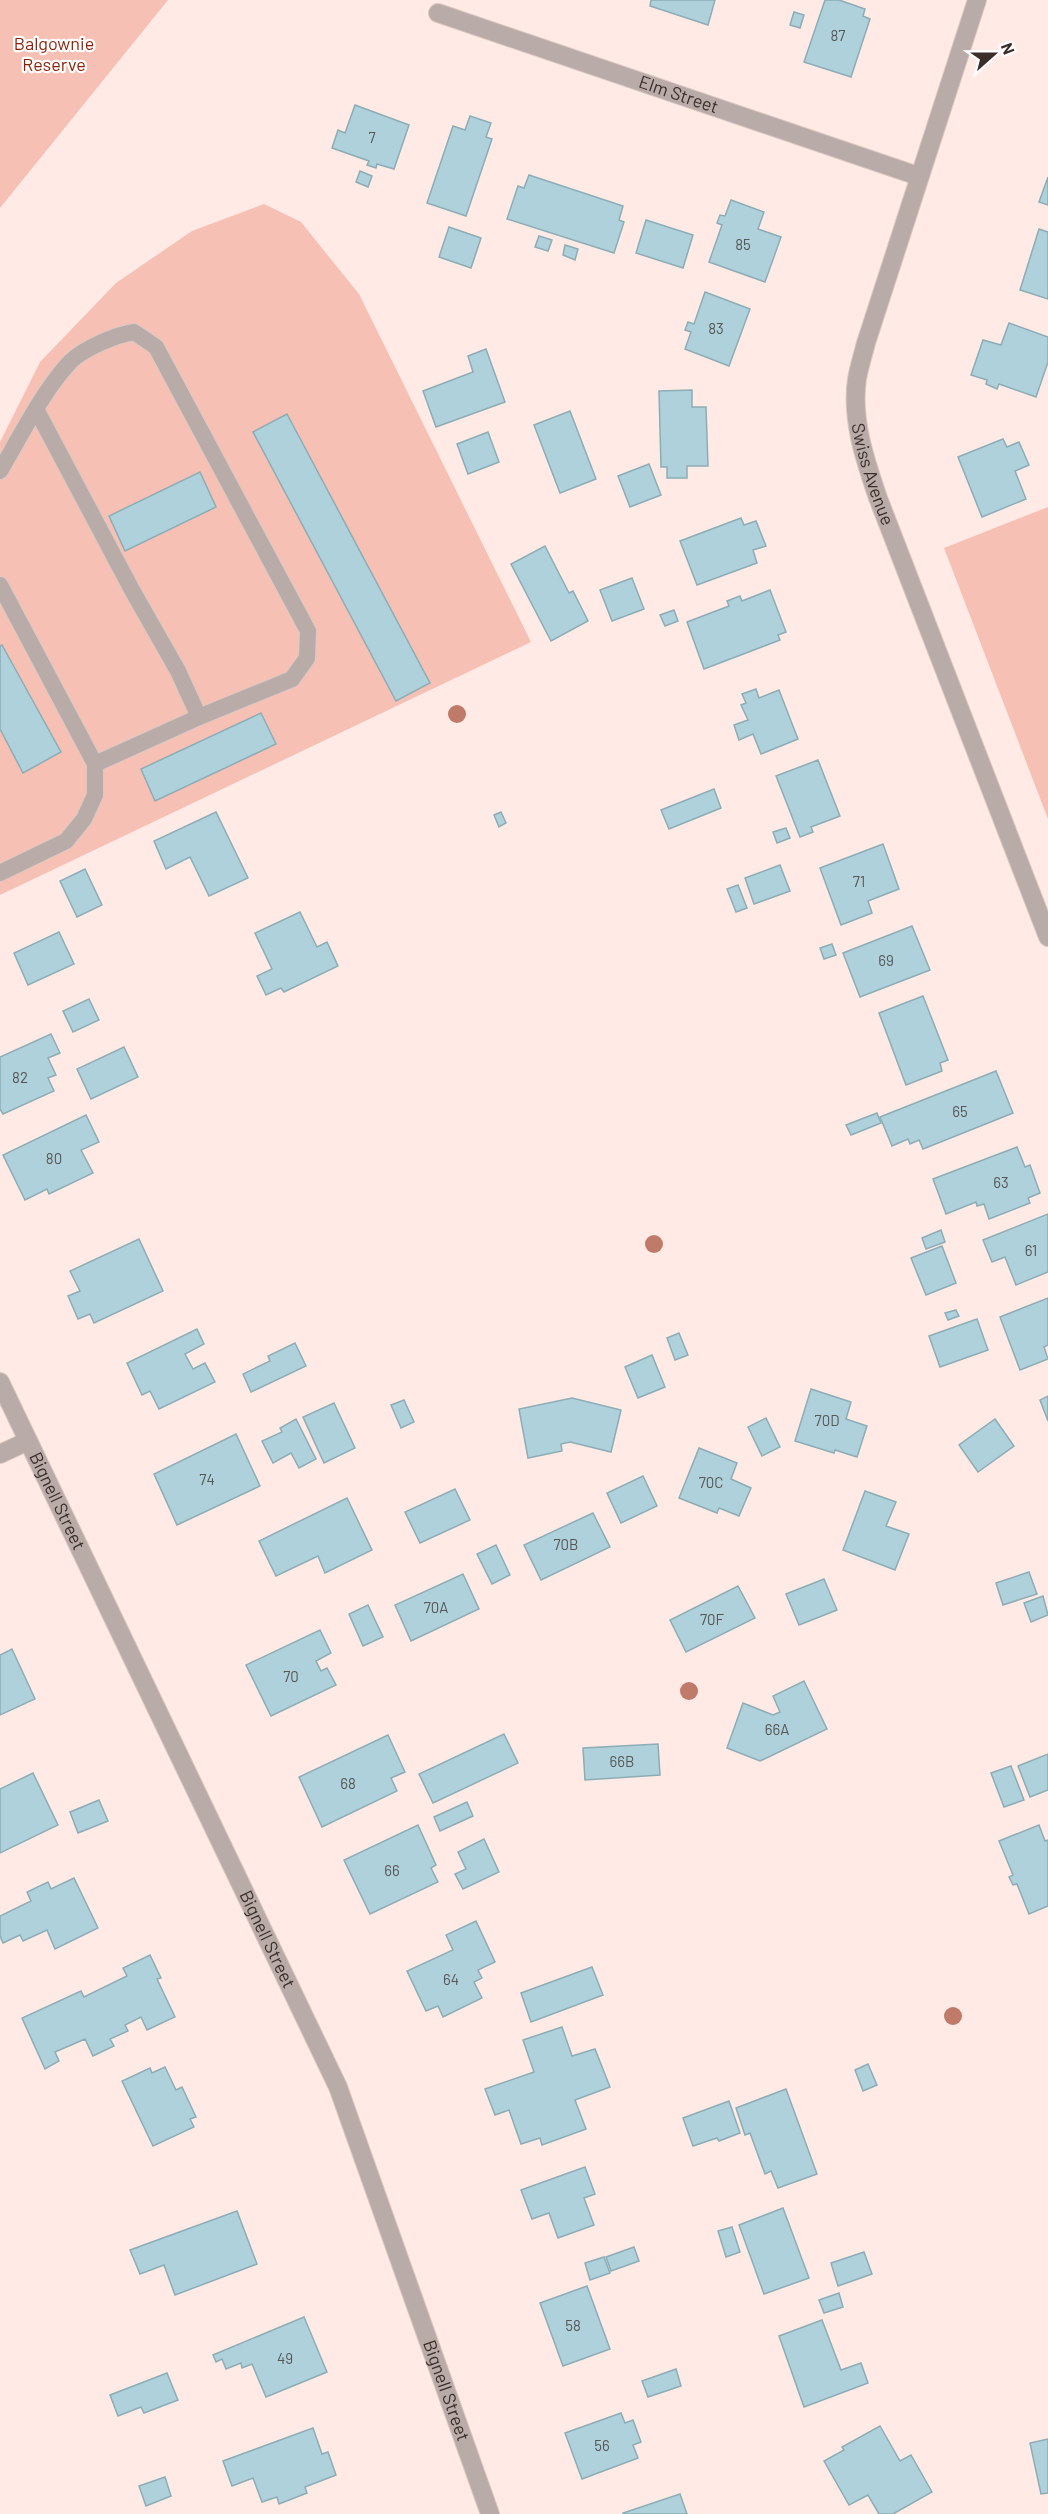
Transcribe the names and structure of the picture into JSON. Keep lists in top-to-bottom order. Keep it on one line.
{"streets":{"street":["Elm Street","Swiss Avenue","Bignell Street"]},"crossings":[["Elm Street","Swiss Avenue"]],"parks":["Balgownie Reserve"],"house_numbers":["87","7","85","83","71","69","82","65","80","63","61","70D","74","70C","70B","70A","70F","70","66A","66B","68","66","64","58","49","56"],"north":"right"}
